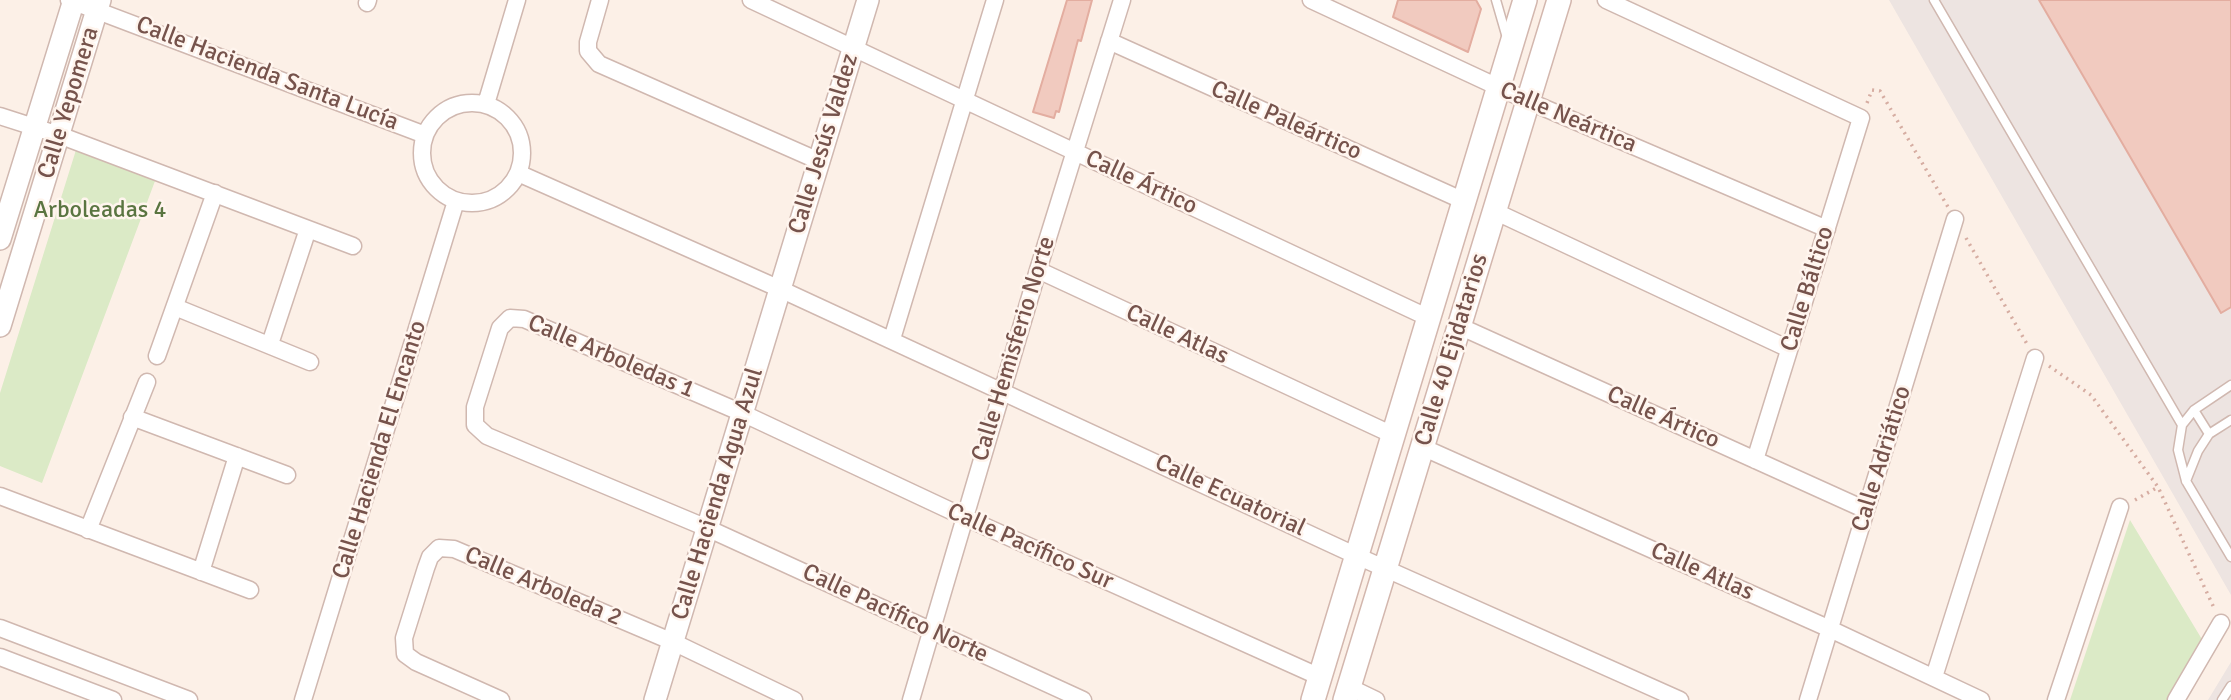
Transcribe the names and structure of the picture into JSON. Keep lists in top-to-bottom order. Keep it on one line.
{"streets":{"main road":["Calle 40 Ejidatarios"],"street":["Calle Hacienda Santa Lucía","Calle Yepomera","Calle Neártica","Calle Paleártico","Calle Jesús Valdez","Calle Ártico","Calle Báltico","Calle Atlas","Calle Hemisferio Norte","Calle Arboledas 1","Calle Hacienda El Encanto","Calle Adriático","Calle Hacienda Agua Azul","Calle Ecuatorial","Calle Pacífico Sur","Calle Arboleda 2","Calle Pacífico Norte"]},"crossings":[["Calle Hacienda Santa Lucía","Calle Yepomera"],["Calle Hacienda Santa Lucía","Calle Hacienda El Encanto"],["Calle Neártica","Calle Báltico"],["Calle Neártica","Calle 40 Ejidatarios"],["Calle Paleártico","Calle Hemisferio Norte"],["Calle Paleártico","Calle 40 Ejidatarios"],["Calle Jesús Valdez","Calle Ártico"],["Calle Jesús Valdez","Calle Hacienda Agua Azul"],["Calle Jesús Valdez","Calle Ecuatorial"],["Calle Ártico","Calle Báltico"],["Calle Ártico","Calle Hemisferio Norte"],["Calle Ártico","Calle 40 Ejidatarios"],["Calle Ártico","Calle Adriático"],["Calle Atlas","Calle Hemisferio Norte"],["Calle Atlas","Calle 40 Ejidatarios"],["Calle Atlas","Calle Adriático"],["Calle Hemisferio Norte","Calle Ecuatorial"],["Calle Hemisferio Norte","Calle Pacífico Sur"],["Calle Hemisferio Norte","Calle Pacífico Norte"],["Calle 40 Ejidatarios","Calle Ecuatorial"],["Calle 40 Ejidatarios","Calle Pacífico Sur"],["Calle Arboledas 1","Calle Hacienda Agua Azul"],["Calle Arboledas 1","Calle Pacífico Sur"],["Calle Arboledas 1","Calle Pacífico Norte"],["Calle Hacienda Agua Azul","Calle Ecuatorial"],["Calle Hacienda Agua Azul","Calle Pacífico Sur"],["Calle Hacienda Agua Azul","Calle Arboleda 2"],["Calle Hacienda Agua Azul","Calle Pacífico Norte"]],"parks":["Arboleadas 4"]}
